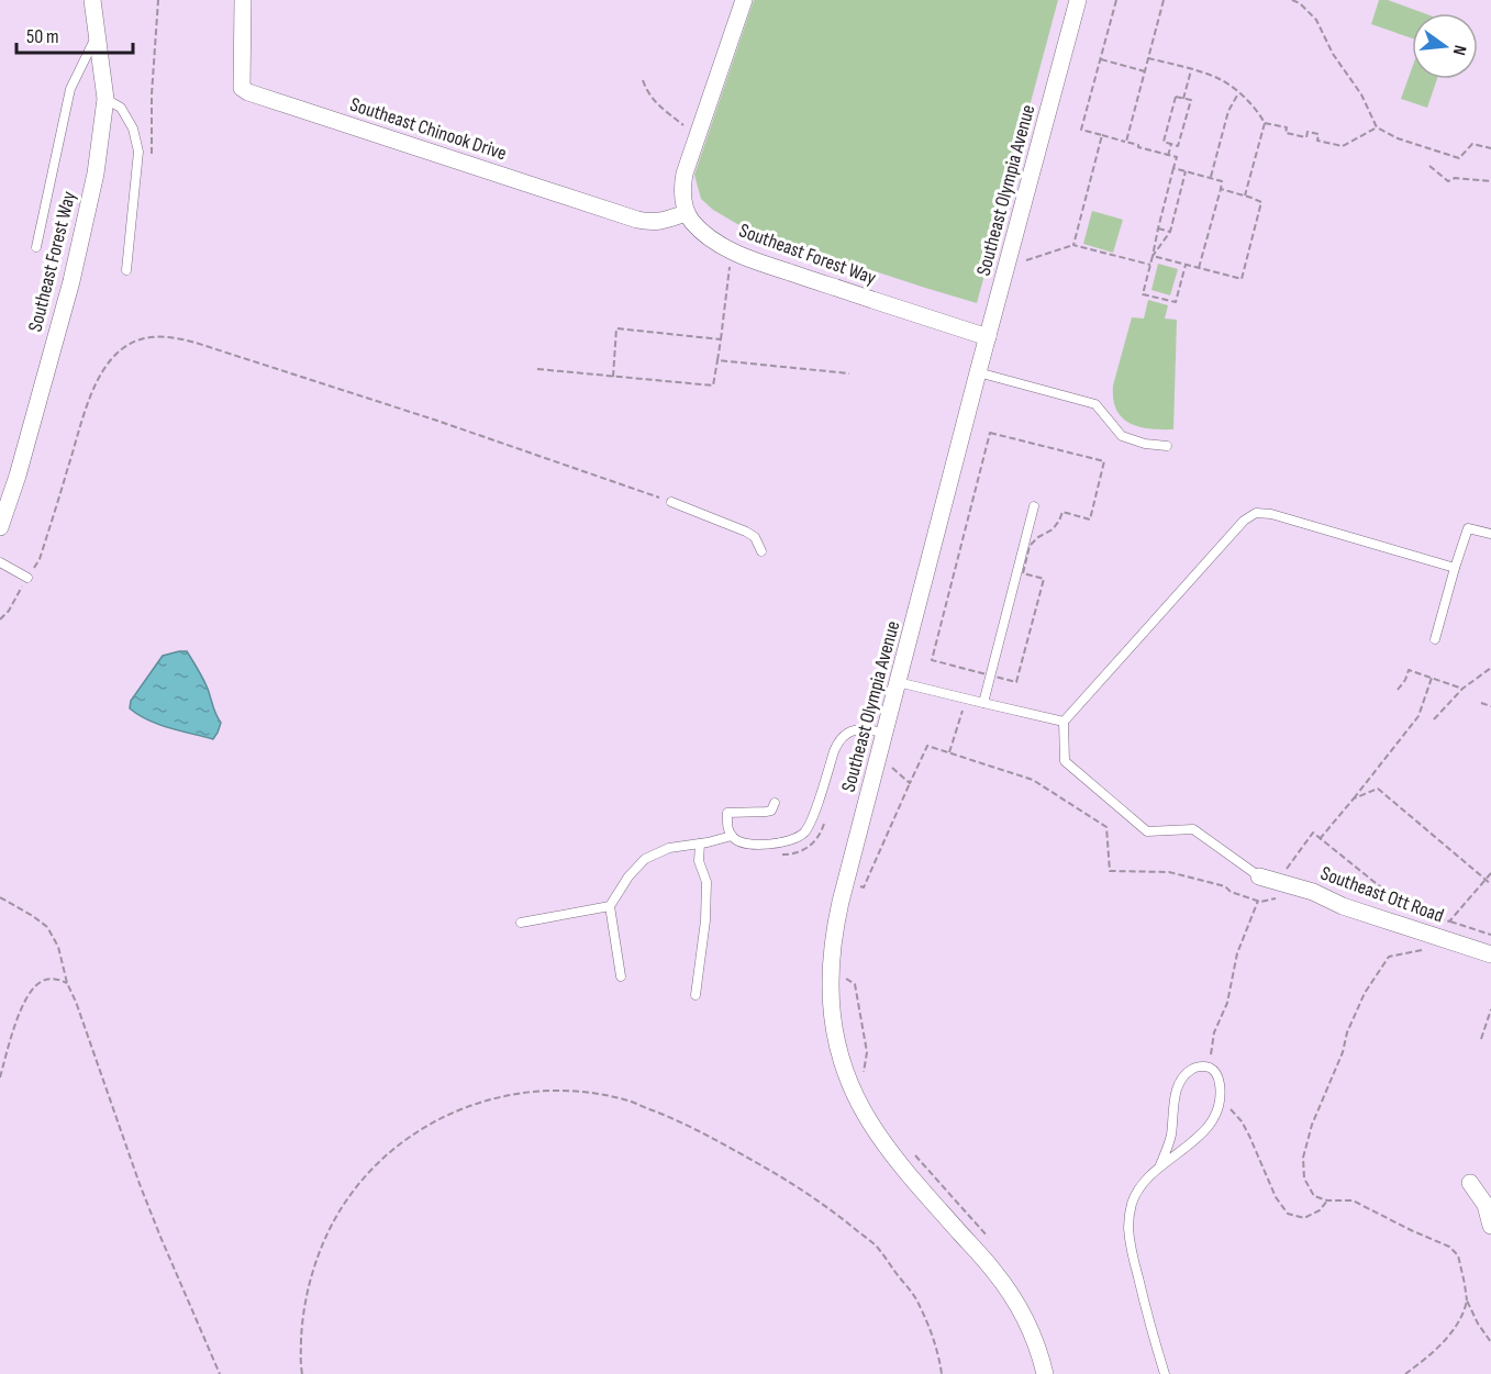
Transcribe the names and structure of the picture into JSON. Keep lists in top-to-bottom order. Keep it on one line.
{"streets":{"street":["Southeast Chinook Drive","Southeast Olympia Avenue","Southeast Forest Way","Southeast Ott Road"]},"crossings":[["Southeast Chinook Drive","Southeast Forest Way"],["Southeast Olympia Avenue","Southeast Forest Way"]],"scale_bar":"50 m","north":"right"}
